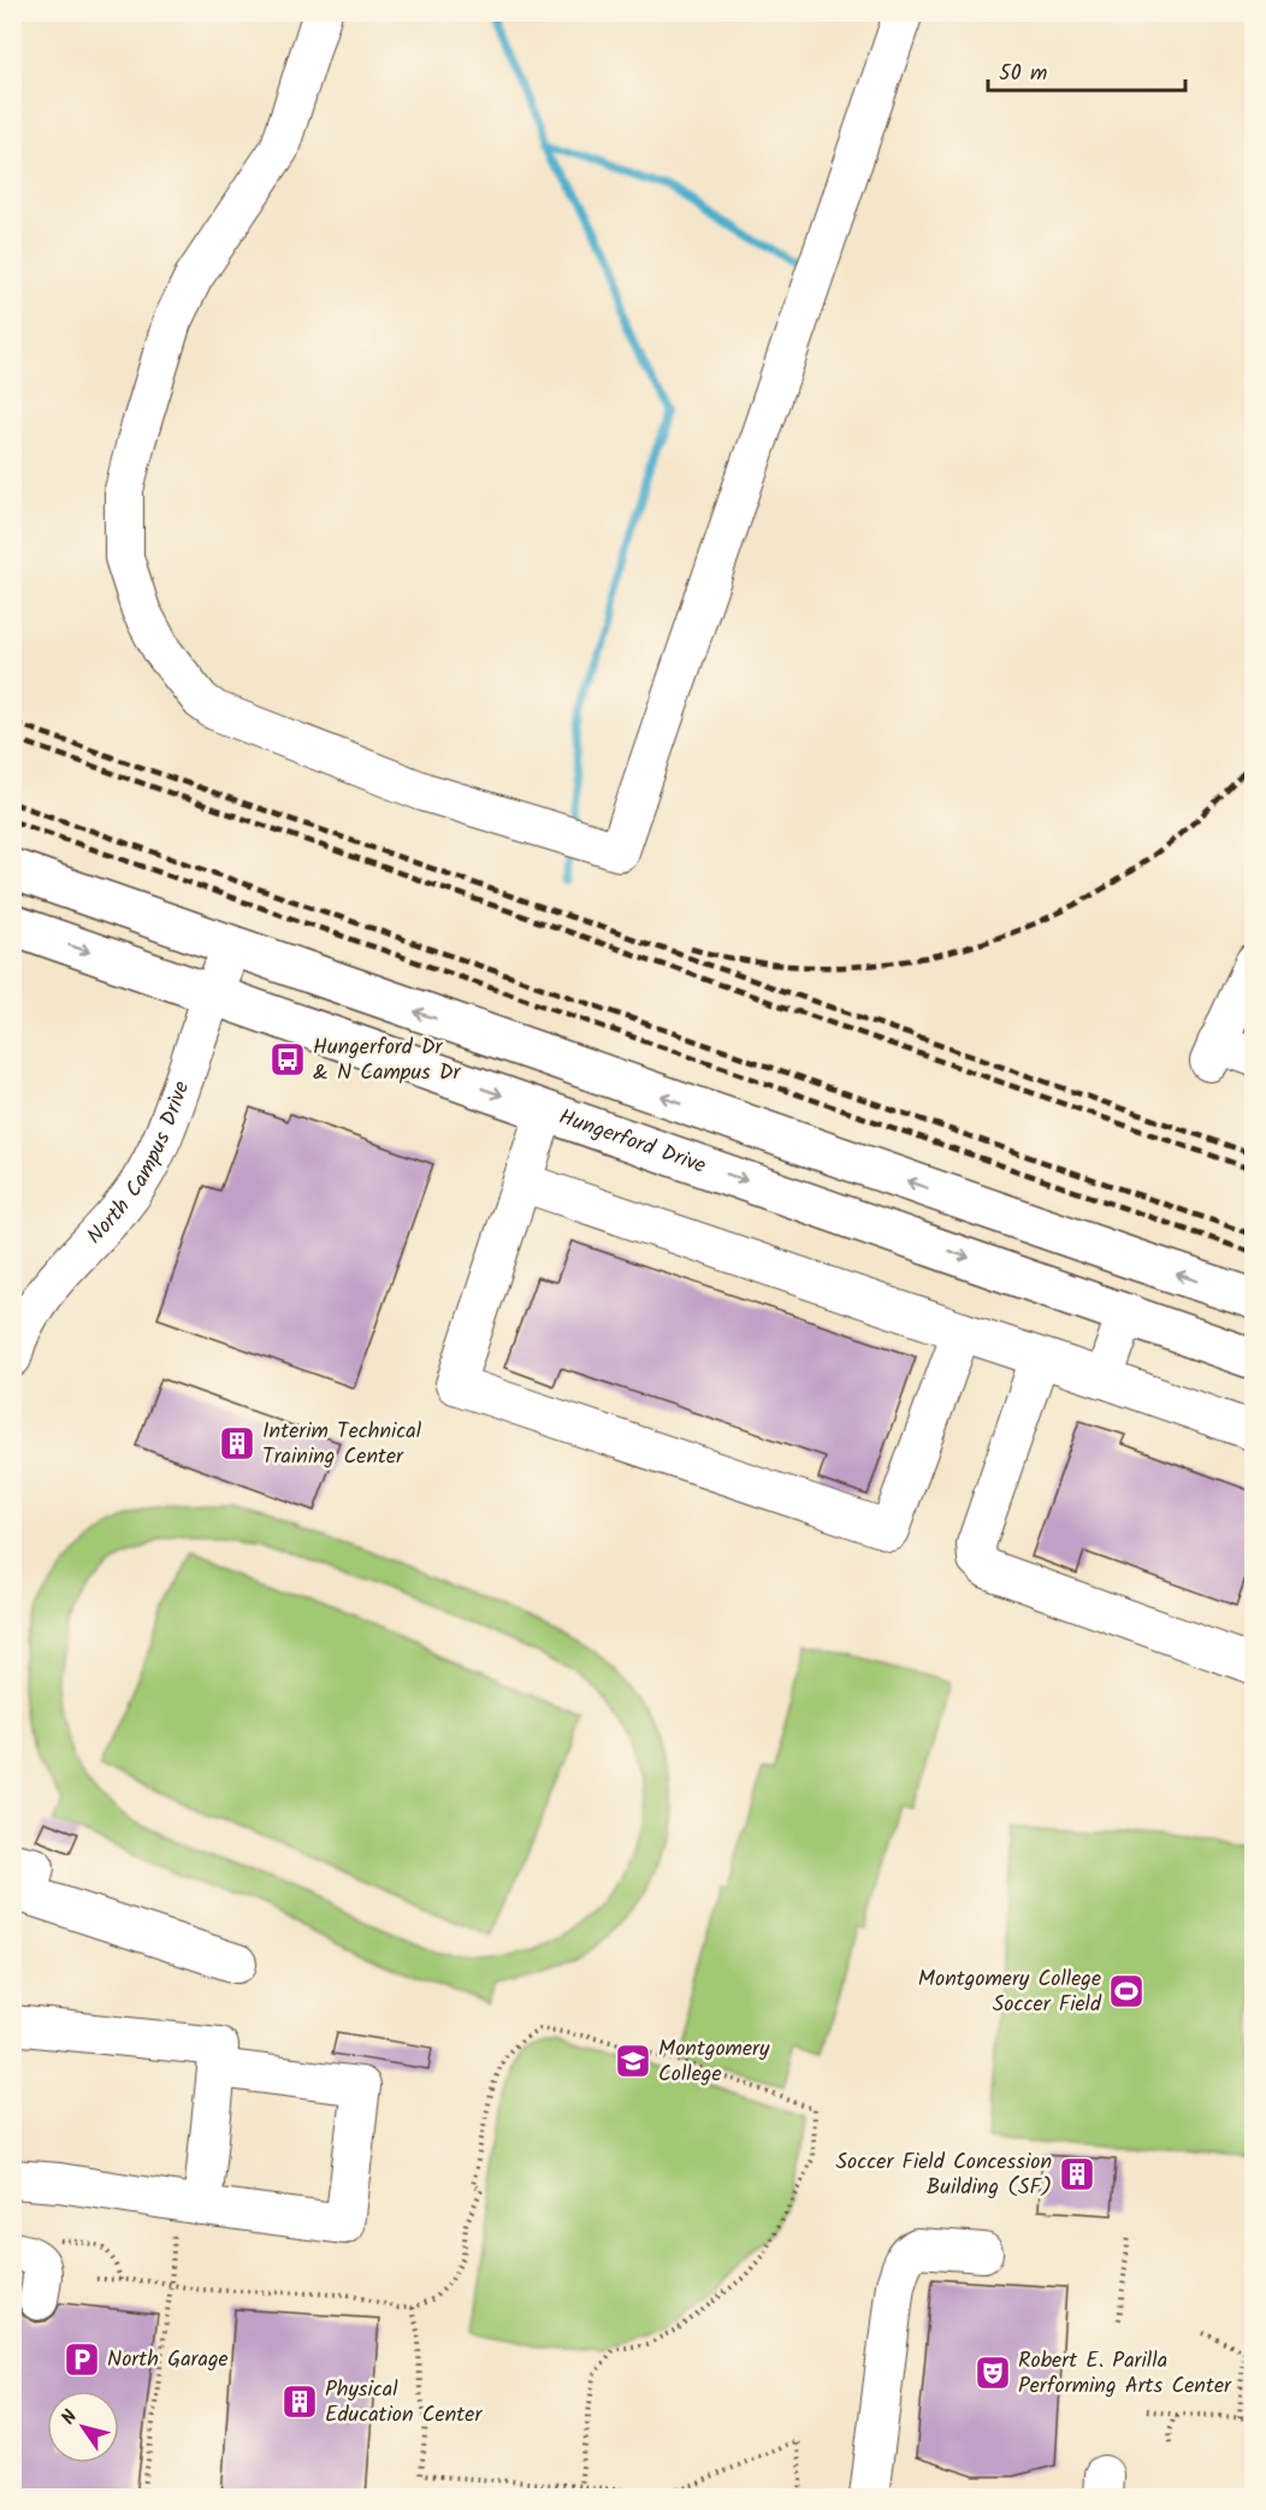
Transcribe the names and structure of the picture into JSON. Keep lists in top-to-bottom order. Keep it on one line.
{"streets":{"main road":["Hungerford Drive"],"street":["North Campus Drive"]},"crossings":[["Hungerford Drive","North Campus Drive"]],"places":{"bus stop":["Hungerford Dr & N Campus Dr"],"building":["Interim Technical Training Center","Soccer Field Concession Building (SF)","Physical Education Center"],"sports":["Montgomery College Soccer Field"],"school or university":["Montgomery College"],"parking":["North Garage"],"theatre":["Robert E. Parilla Performing Arts Center"]},"scale_bar":"50 m","north":"top left"}
